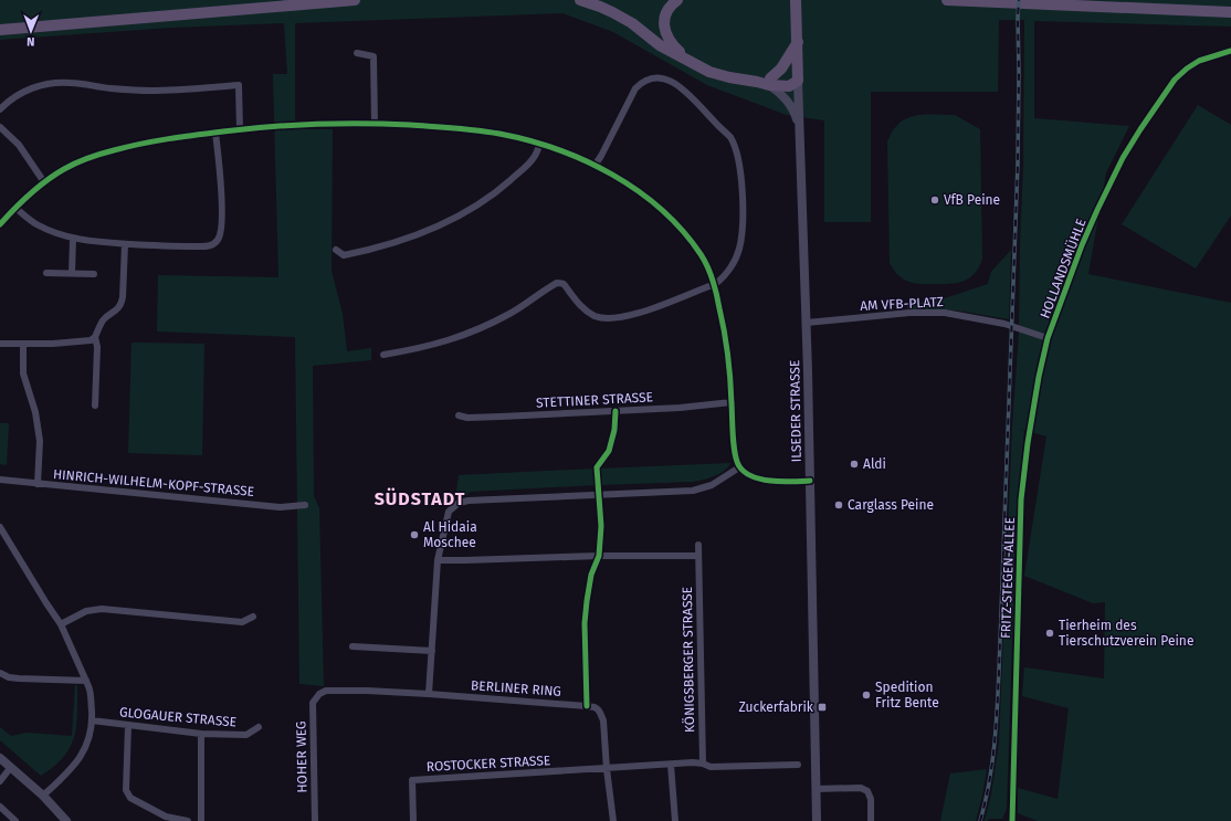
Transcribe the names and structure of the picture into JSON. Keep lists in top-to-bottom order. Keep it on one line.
{"streets":{"street":["HOLLANDSMÜHLE","AM VFB-PLATZ","STETTINER STRASSE","ILSEDER STRASSE","HINRICH-WILHELM-KOPF-STRASSE","FRITZ-STEGEN-ALLEE","KÖNIGSBERGER STRASSE","BERLINER RING","GLOGAUER STRASSE","HOHER WEG","ROSTOCKER STRASSE"]},"crossings":[["HOLLANDSMÜHLE","AM VFB-PLATZ"],["HOLLANDSMÜHLE","FRITZ-STEGEN-ALLEE"],["AM VFB-PLATZ","ILSEDER STRASSE"],["AM VFB-PLATZ","FRITZ-STEGEN-ALLEE"],["BERLINER RING","HOHER WEG"],["BERLINER RING","ROSTOCKER STRASSE"]],"districts":["SÜDSTADT"],"places":{"other":["VfB Peine","Aldi","Carglass Peine","Al Hidaia Moschee","Tierheim des Tierschutzverein Peine","Spedition Fritz Bente"],"transit":["Zuckerfabrik"]},"north":"bottom"}
